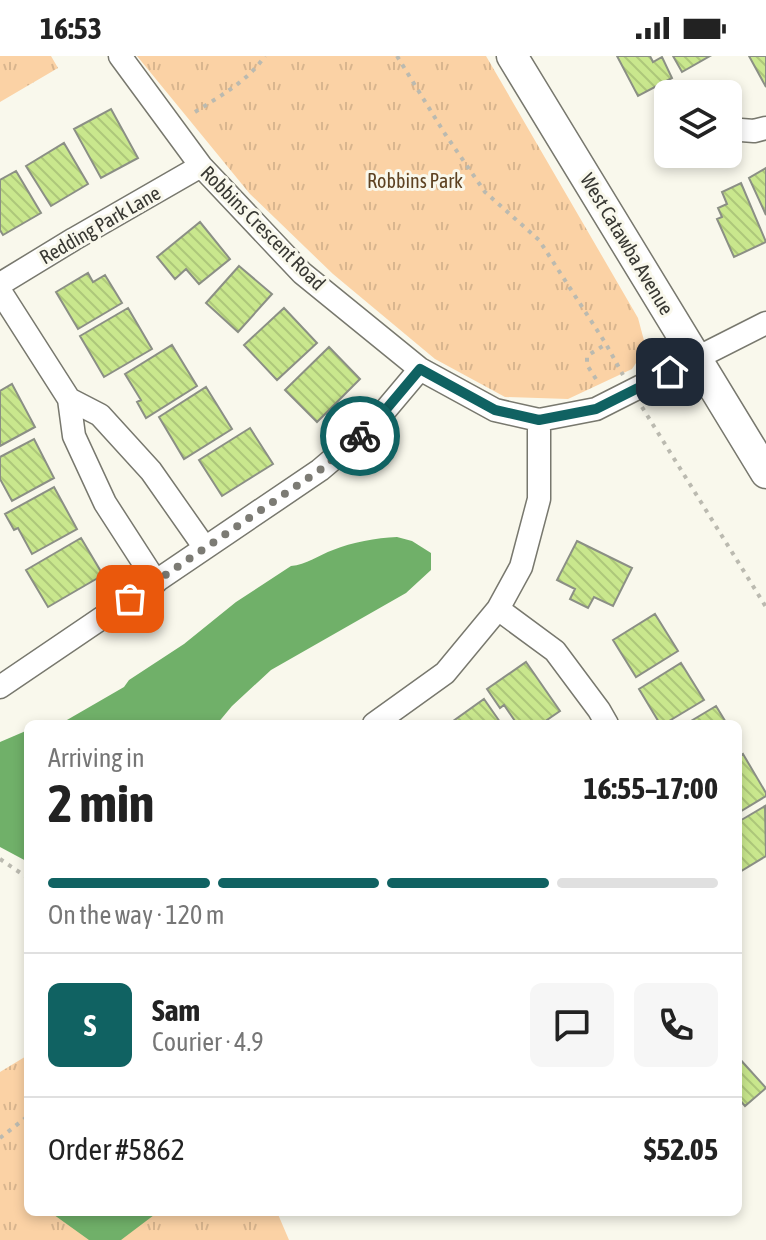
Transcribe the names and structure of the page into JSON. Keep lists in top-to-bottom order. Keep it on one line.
{"streets":{"main road":["West Catawba Avenue"],"street":["Redding Park Lane","Robbins Crescent Road"]},"crossings":[["Redding Park Lane","Robbins Crescent Road"],["Robbins Crescent Road","West Catawba Avenue"]],"parks":["Robbins Park"],"page":{"status":"16:53","heading":["2 min","Arriving in","16:55–17:00"],"panel":["Sam","Courier · 4.9","Order #5862","$52.05"],"bar":"On the way · 120 m","round":"S"}}
